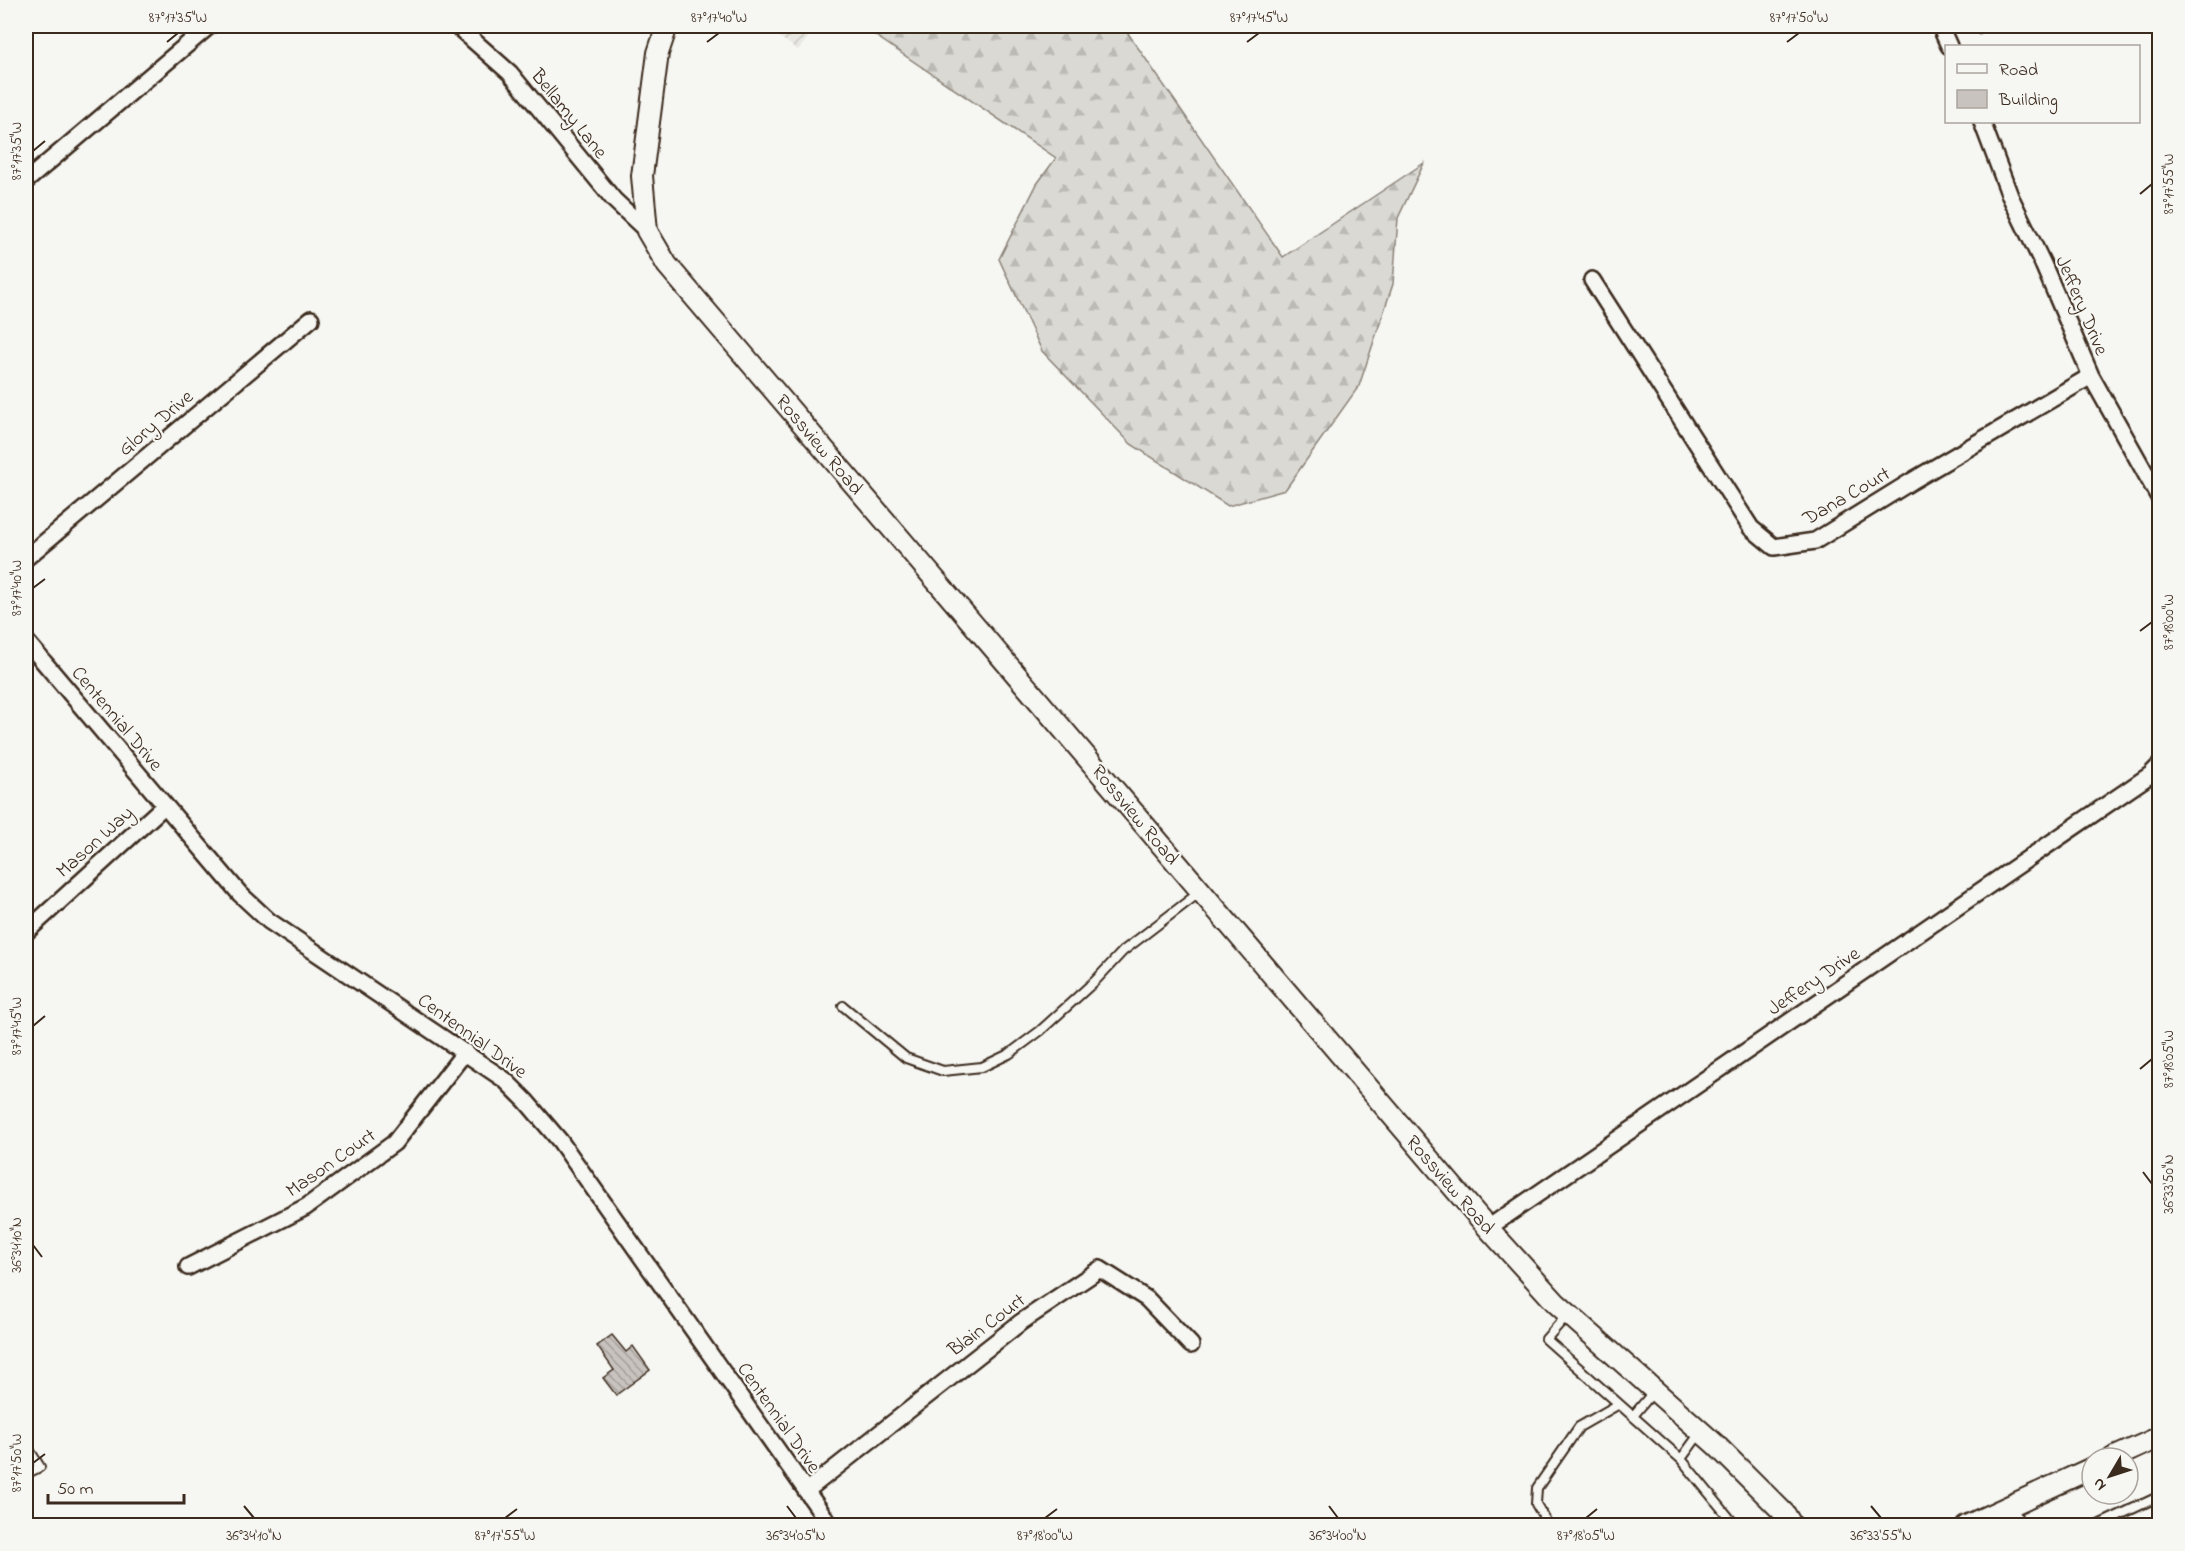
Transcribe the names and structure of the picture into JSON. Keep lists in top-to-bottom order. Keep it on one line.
{"streets":{"street":["Bellamy Lane","Jeffery Drive","Glory Drive","Rossview Road","Dana Court","Centennial Drive","Mason Way","Mason Court","Blain Court"]},"crossings":[["Bellamy Lane","Rossview Road"],["Jeffery Drive","Rossview Road"],["Jeffery Drive","Dana Court"],["Centennial Drive","Mason Way"],["Centennial Drive","Mason Court"],["Centennial Drive","Blain Court"]],"legend":["Road","Building"],"scale_bar":"50 m","north":"bottom left","coordinates":["87°17'35\"W","87°17'40\"W","87°17'45\"W","87°17'50\"W","87°17'55\"W","87°18'00\"W","87°18'05\"W","36°33'50\"N","36°34'10\"N","36°34'05\"N","36°34'00\"N","36°33'55\"N"]}
